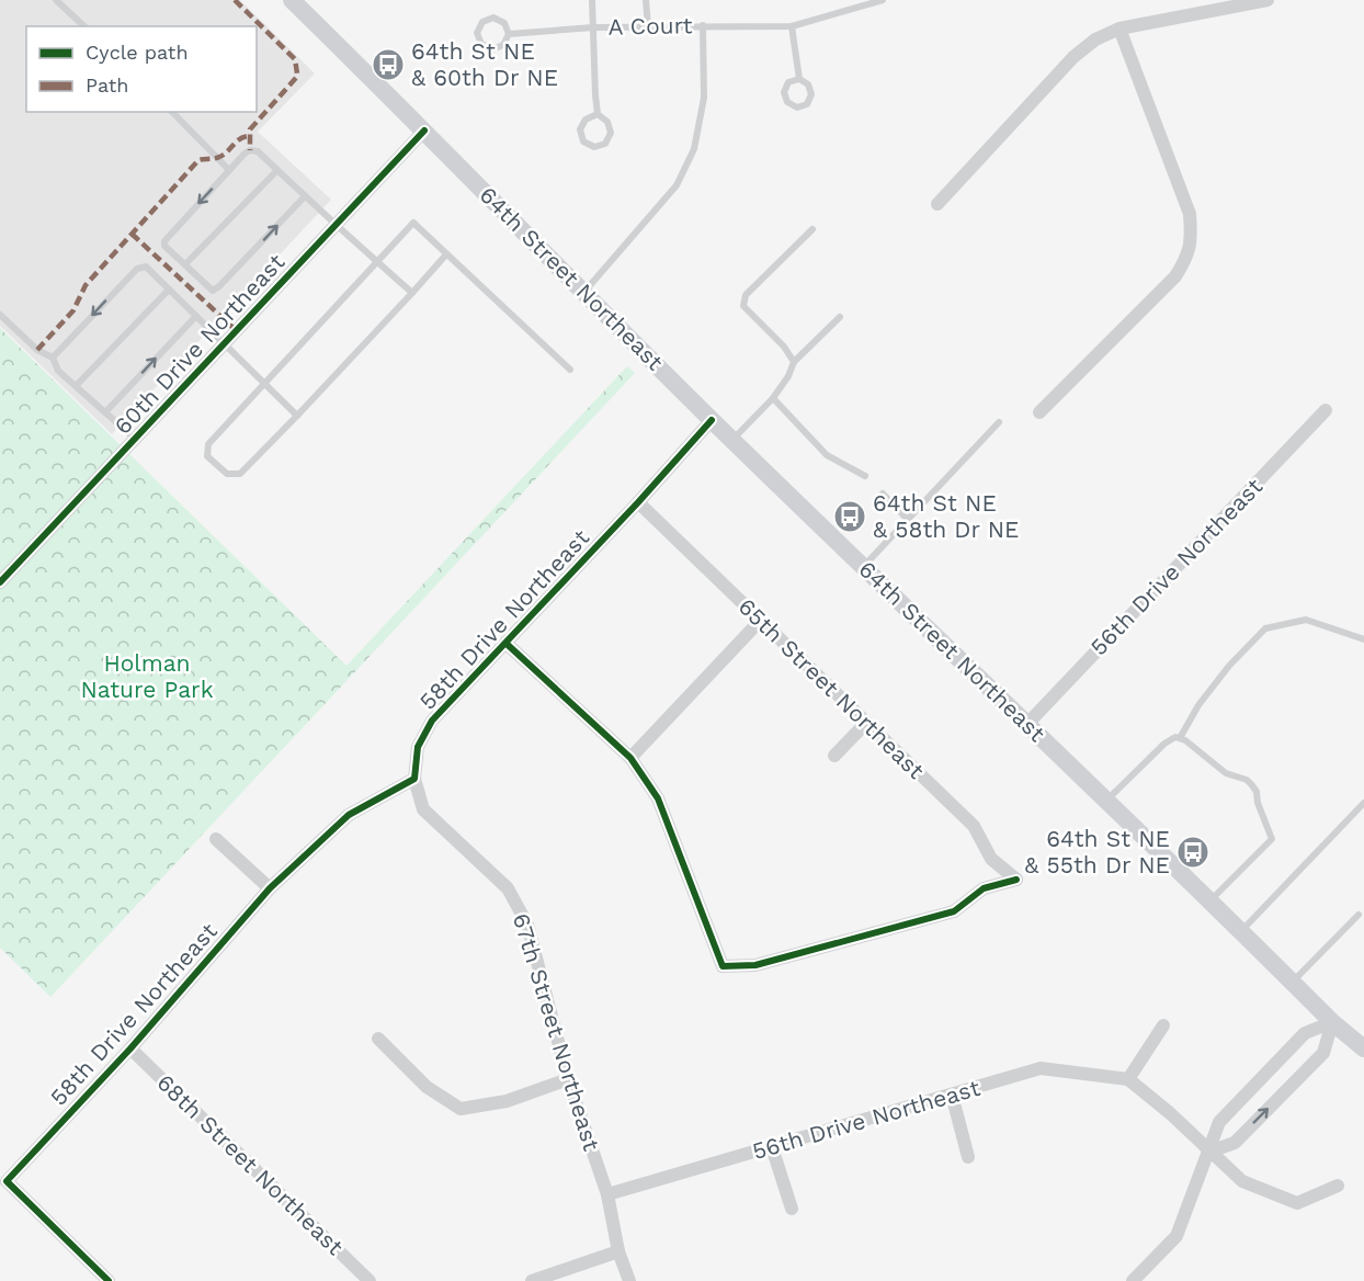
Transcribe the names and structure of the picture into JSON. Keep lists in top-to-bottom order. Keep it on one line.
{"streets":{"main road":["64th Street Northeast"],"street":["60th Drive Northeast","56th Drive Northeast","58th Drive Northeast","65th Street Northeast","67th Street Northeast","68th Street Northeast"],"lane":["A Court"]},"crossings":[["64th Street Northeast","60th Drive Northeast"],["64th Street Northeast","56th Drive Northeast"],["64th Street Northeast","58th Drive Northeast"],["56th Drive Northeast","67th Street Northeast"],["58th Drive Northeast","65th Street Northeast"],["58th Drive Northeast","67th Street Northeast"],["58th Drive Northeast","68th Street Northeast"]],"parks":["Holman Nature Park"],"places":{"bus stop":["64th St NE & 60th Dr NE","64th St NE & 58th Dr NE","64th St NE & 55th Dr NE"]},"legend":["Cycle path","Path"]}
